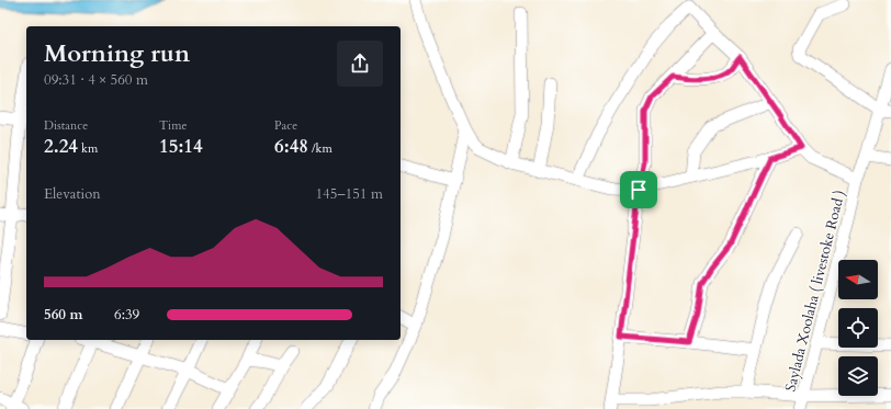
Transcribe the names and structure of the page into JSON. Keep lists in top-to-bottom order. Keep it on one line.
{"streets":{"street":["Saylada Xoolaha ( livestoke Road )"]},"north":"left","page":{"heading":["Morning run","09:31 · 4 × 560 m"],"stats":[["Distance","2.24 km"],["Time","15:14"],["Pace","6:48 /km"]],"chart":["Elevation","145–151 m"],"list":[{"name":"560 m","note":"6:39"}]}}
